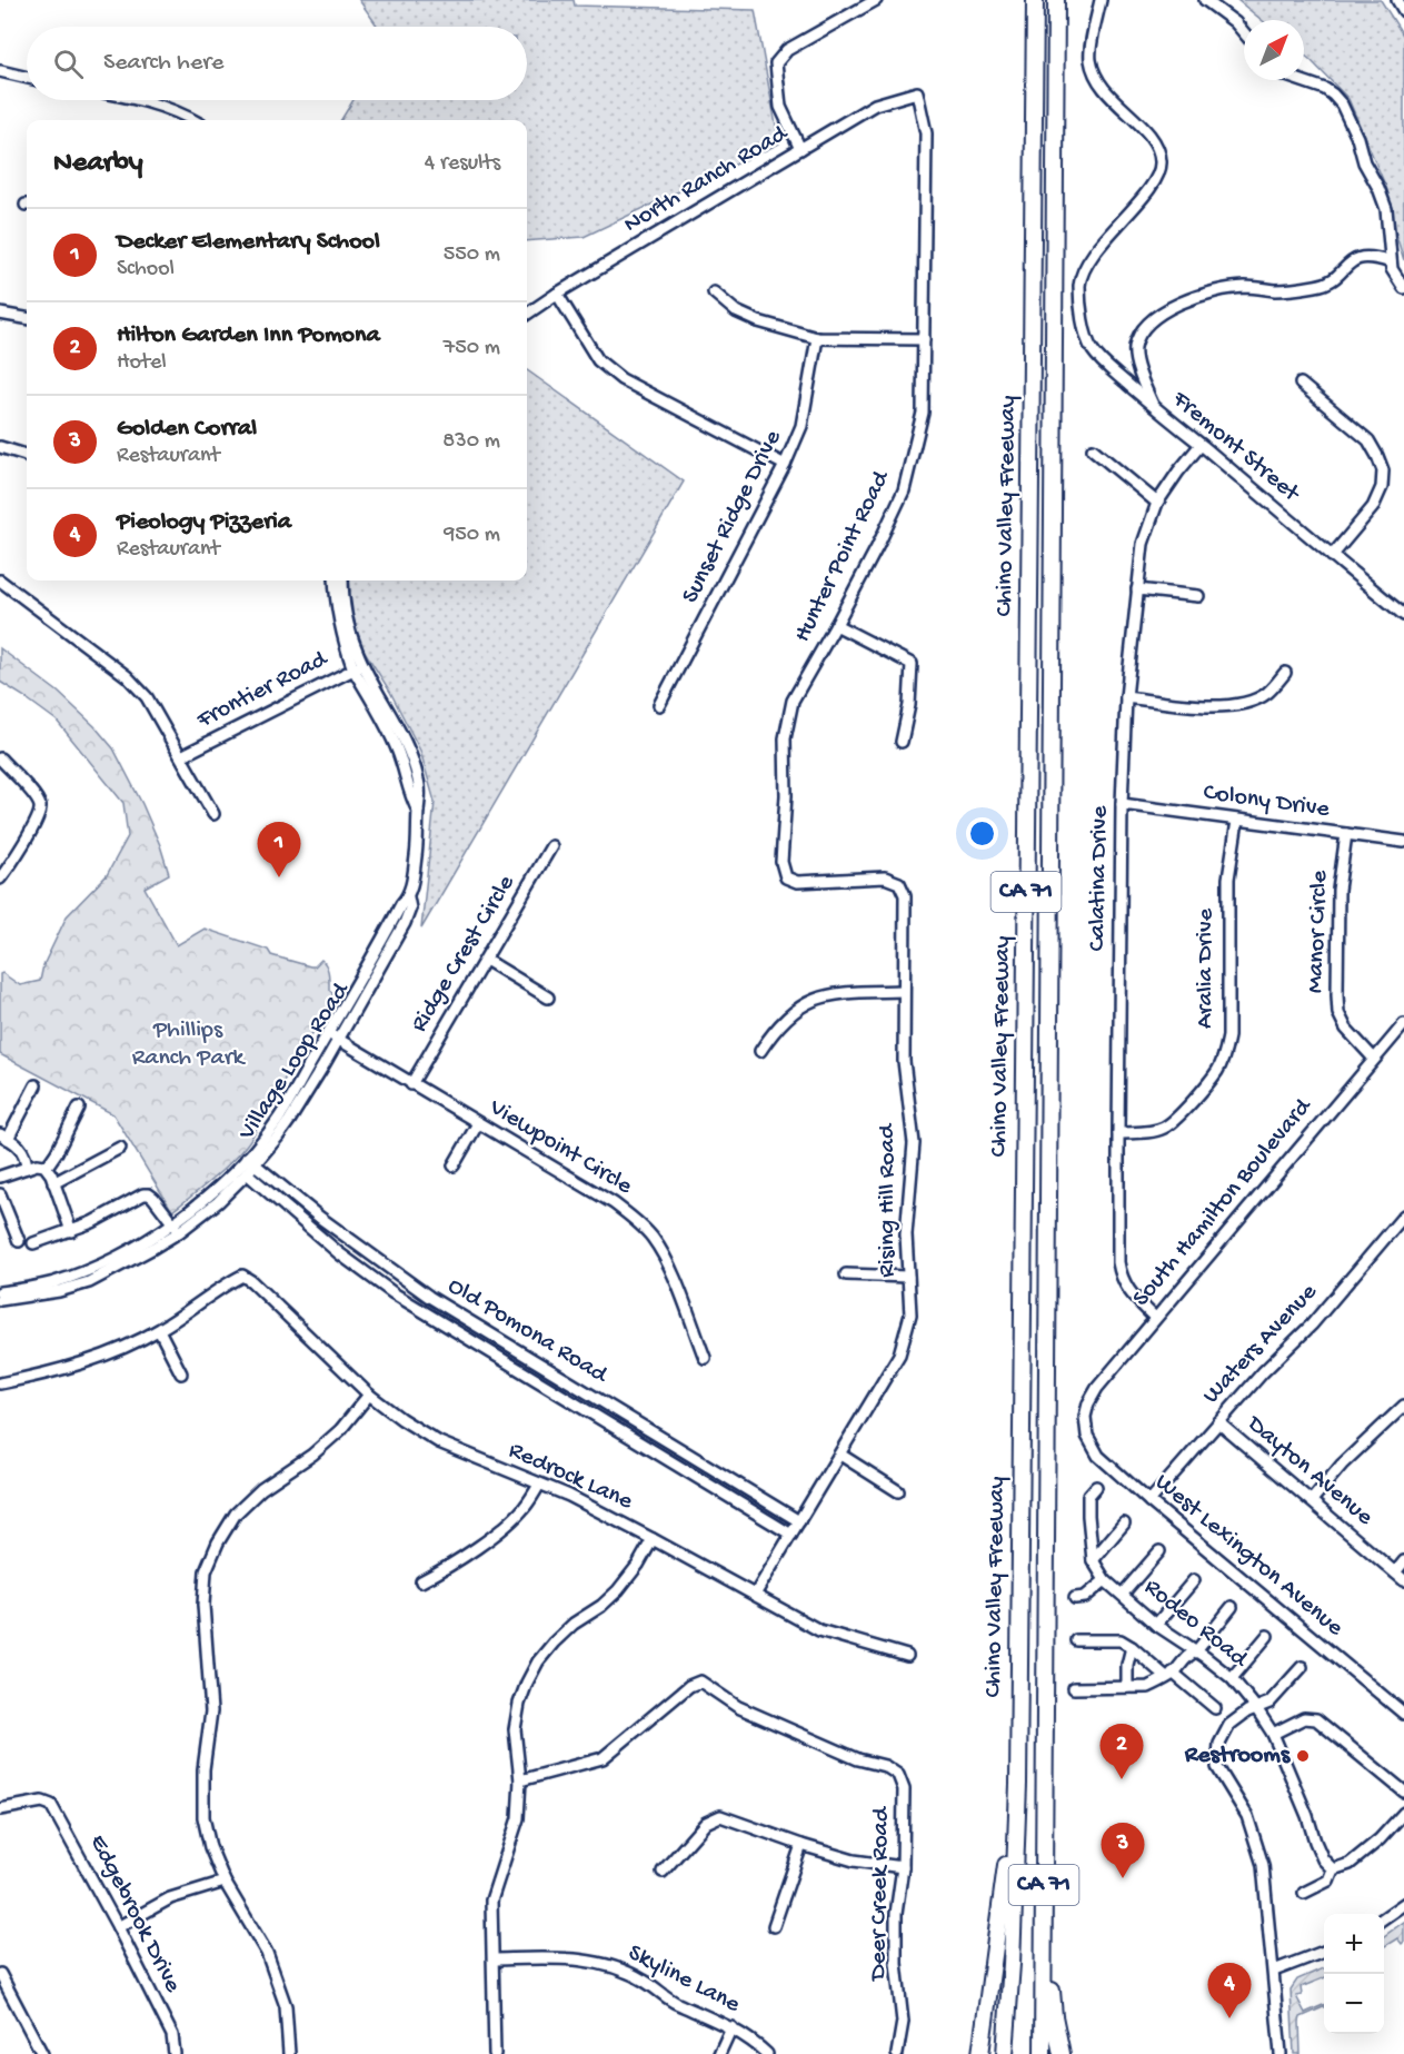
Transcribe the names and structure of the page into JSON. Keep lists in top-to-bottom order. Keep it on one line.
{"streets":{"highway":["Chino Valley Freeway","CA 71"],"street":["North Ranch Road","Fremont Street","Sunset Ridge Drive","Hunter Point Road","Frontier Road","Colony Drive","Calatina Drive","Manor Circle","Ridge Crest Circle","Aralia Drive","Village Loop Road","Viewpoint Circle","Rising Hill Road","South Hamilton Boulevard","Old Pomona Road","Waters Avenue","Dayton Avenue","Redrock Lane","West Lexington Avenue","Rodeo Road","Deer Creek Road","Edgebrook Drive","Skyline Lane"]},"crossings":[["North Ranch Road","Hunter Point Road"],["Fremont Street","Calatina Drive"],["Hunter Point Road","Rising Hill Road"],["Frontier Road","Village Loop Road"],["Colony Drive","Calatina Drive"],["Colony Drive","Manor Circle"],["Colony Drive","Aralia Drive"],["Calatina Drive","Aralia Drive"],["Calatina Drive","South Hamilton Boulevard"],["Manor Circle","South Hamilton Boulevard"],["Ridge Crest Circle","Viewpoint Circle"],["Village Loop Road","Viewpoint Circle"],["Village Loop Road","Old Pomona Road"],["Rising Hill Road","Old Pomona Road"],["Rising Hill Road","Redrock Lane"],["South Hamilton Boulevard","West Lexington Avenue"],["Waters Avenue","Dayton Avenue"],["Waters Avenue","West Lexington Avenue"]],"parks":["Phillips Ranch Park"],"places":["Restrooms"],"north":"top right","page":{"search":"Search here","heading":["Nearby","4 results"],"list":[{"mark":"1","name":"Decker Elementary School","note":"School","value":"550 m"},{"mark":"2","name":"Hilton Garden Inn Pomona","note":"Hotel","value":"750 m"},{"mark":"3","name":"Golden Corral","note":"Restaurant","value":"830 m"},{"mark":"4","name":"Pieology Pizzeria","note":"Restaurant","value":"950 m"}],"pins":["1","2","3","4"],"map_buttons":["+","−"]}}
